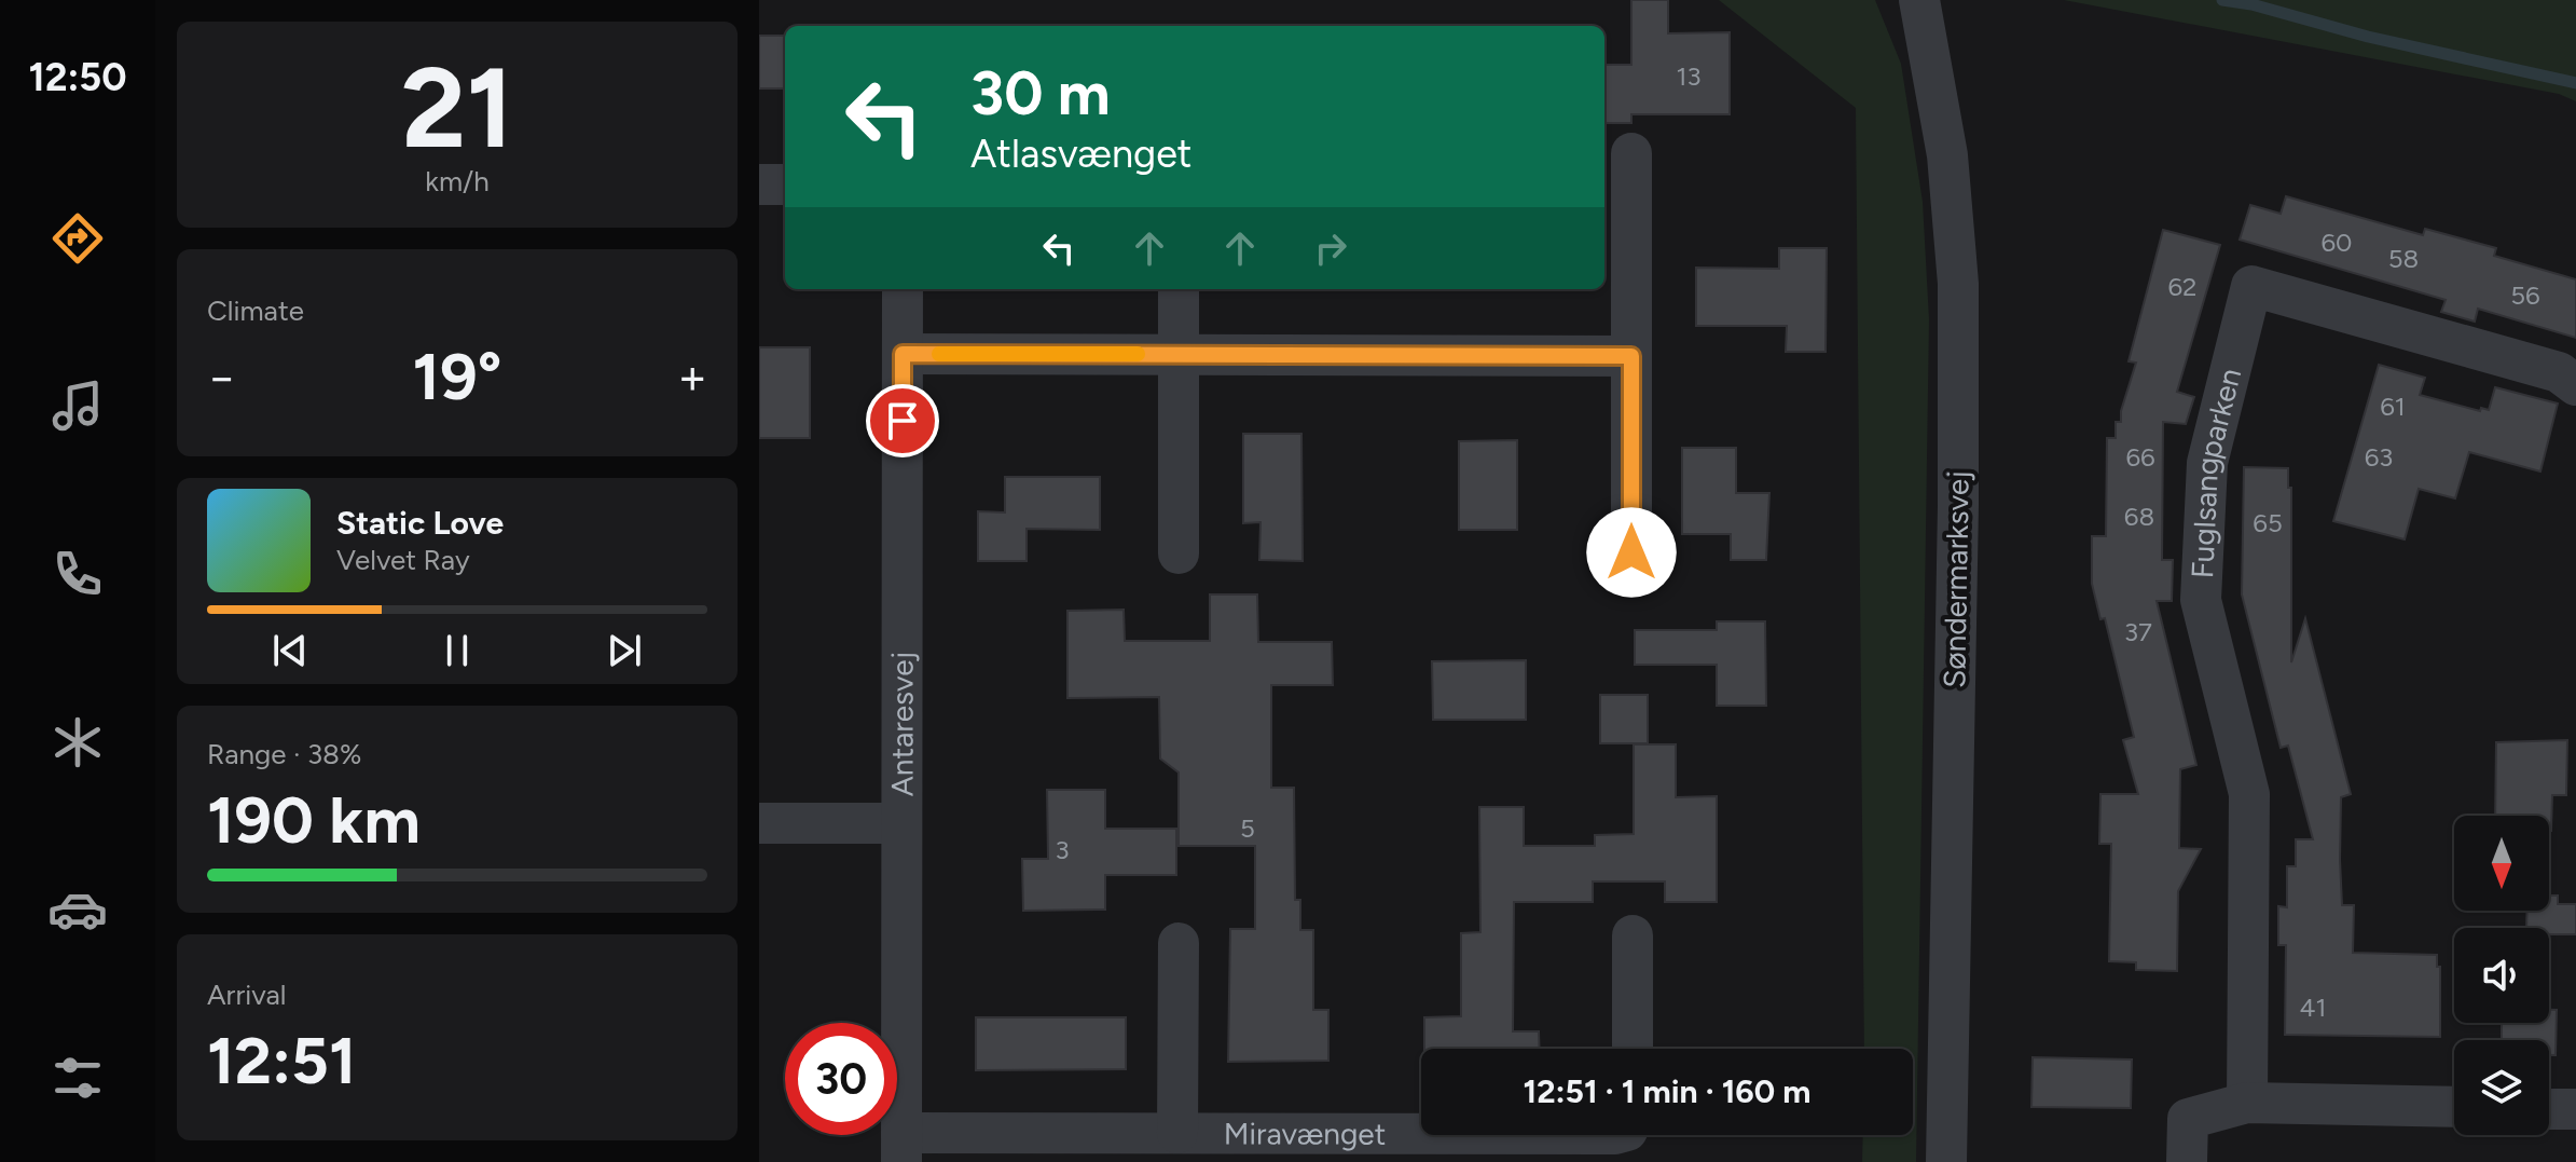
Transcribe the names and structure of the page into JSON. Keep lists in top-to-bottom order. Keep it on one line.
{"streets":{"street":["Fuglsangparken","Søndermarksvej","Antaresvej","Miravænget"]},"crossings":[["Antaresvej","Miravænget"]],"house_numbers":["13","60","58","62","56","61","66","63","68","65","37","5","3","41"],"north":"bottom","page":{"tabs":"12:50","tile":[["21","km/h"],"Climate",["Range · 38%","190 km"],["Arrival","12:51"]],"turn":["30 m","Atlasvænget"],"heat":["−","19°","+"],"song":["Static Love","Velvet Ray"],"limit":"30","trip":"12:51 · 1 min · 160 m"}}
